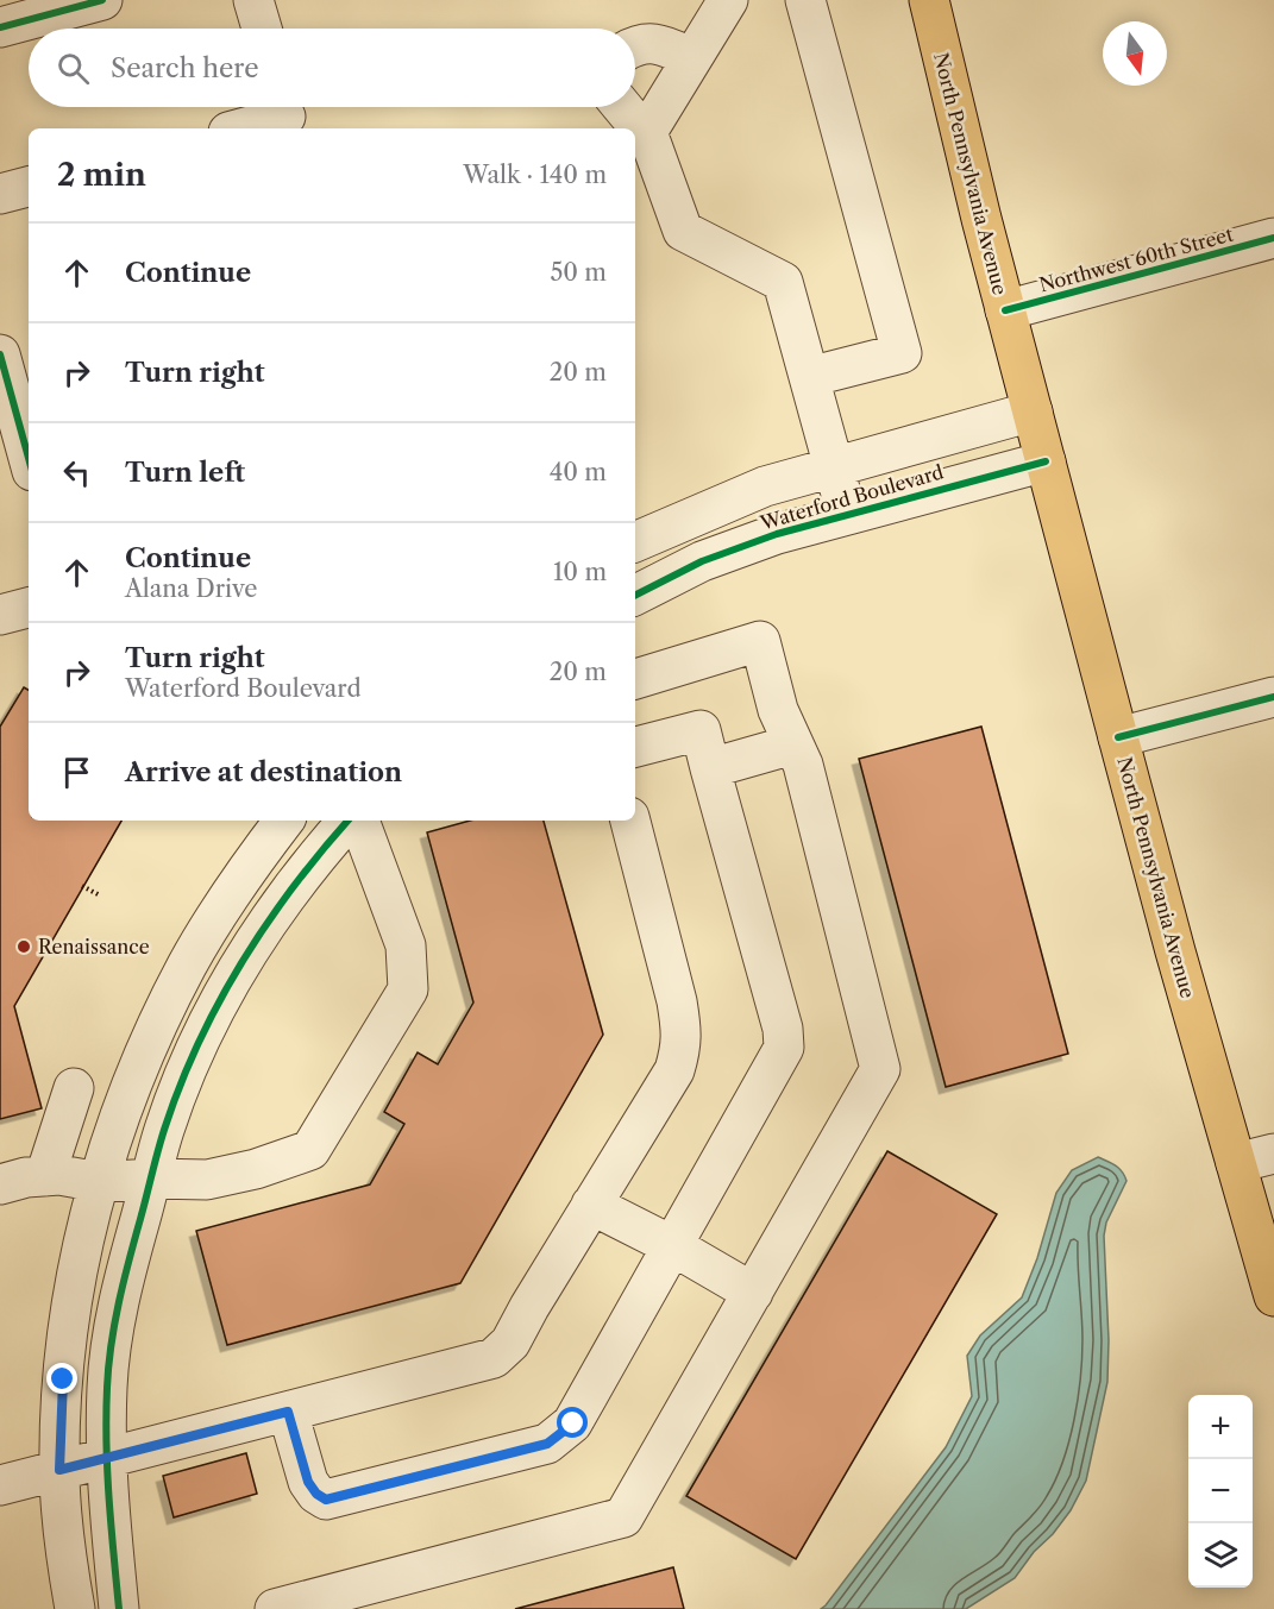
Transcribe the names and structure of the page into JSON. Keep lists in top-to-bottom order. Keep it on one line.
{"streets":{"main road":["North Pennsylvania Avenue"],"street":["Northwest 60th Street","Waterford Boulevard"]},"crossings":[["North Pennsylvania Avenue","Northwest 60th Street"],["North Pennsylvania Avenue","Waterford Boulevard"]],"places":["Renaissance"],"north":"bottom","page":{"search":"Search here","heading":["2 min","Walk · 140 m"],"list":[["Continue","50 m"],["Turn right","20 m"],["Turn left","40 m"],["Continue","Alana Drive","10 m"],["Turn right","Waterford Boulevard","20 m"],"Arrive at destination"],"map_buttons":["+","−"]}}
